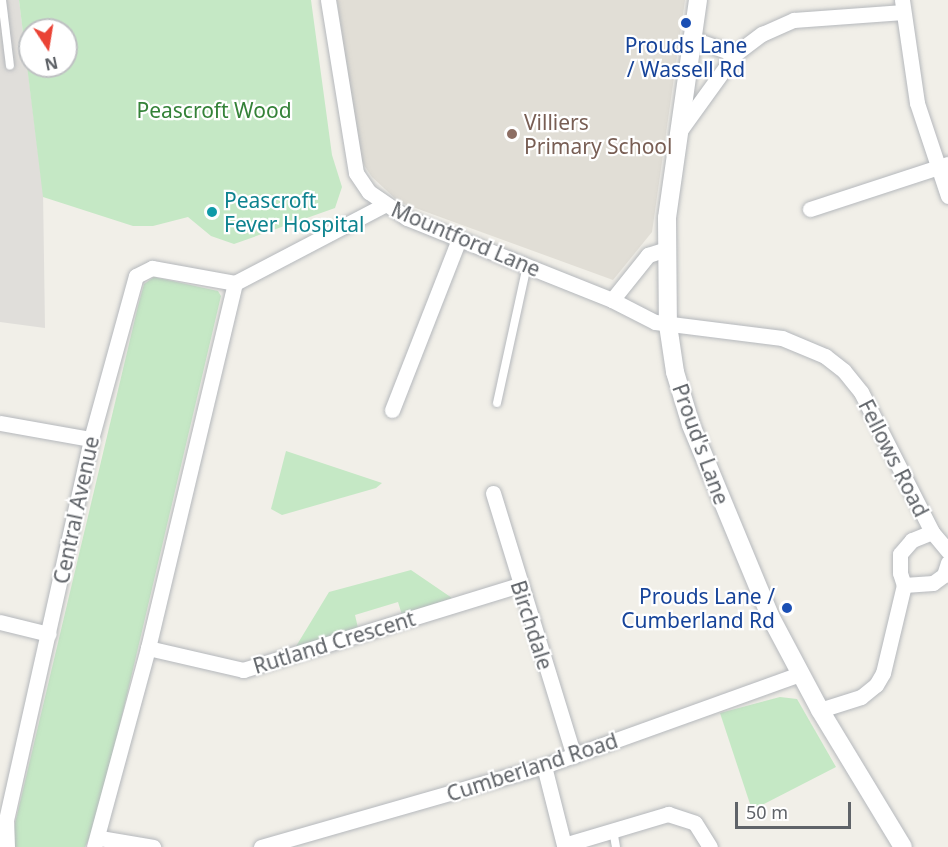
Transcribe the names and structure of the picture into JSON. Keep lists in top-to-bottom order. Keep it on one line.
{"streets":{"street":["Mountford Lane","Proud's Lane","Fellows Road","Central Avenue","Birchdale","Rutland Crescent","Cumberland Road"]},"crossings":[["Mountford Lane","Proud's Lane"],["Mountford Lane","Fellows Road"],["Proud's Lane","Fellows Road"],["Proud's Lane","Cumberland Road"],["Birchdale","Rutland Crescent"],["Birchdale","Cumberland Road"]],"parks":["Peascroft Wood"],"places":["Prouds Lane / Wassell Rd","Villiers Primary School","Peascroft Fever Hospital","Prouds Lane / Cumberland Rd"],"scale_bar":"50 m","north":"bottom"}
